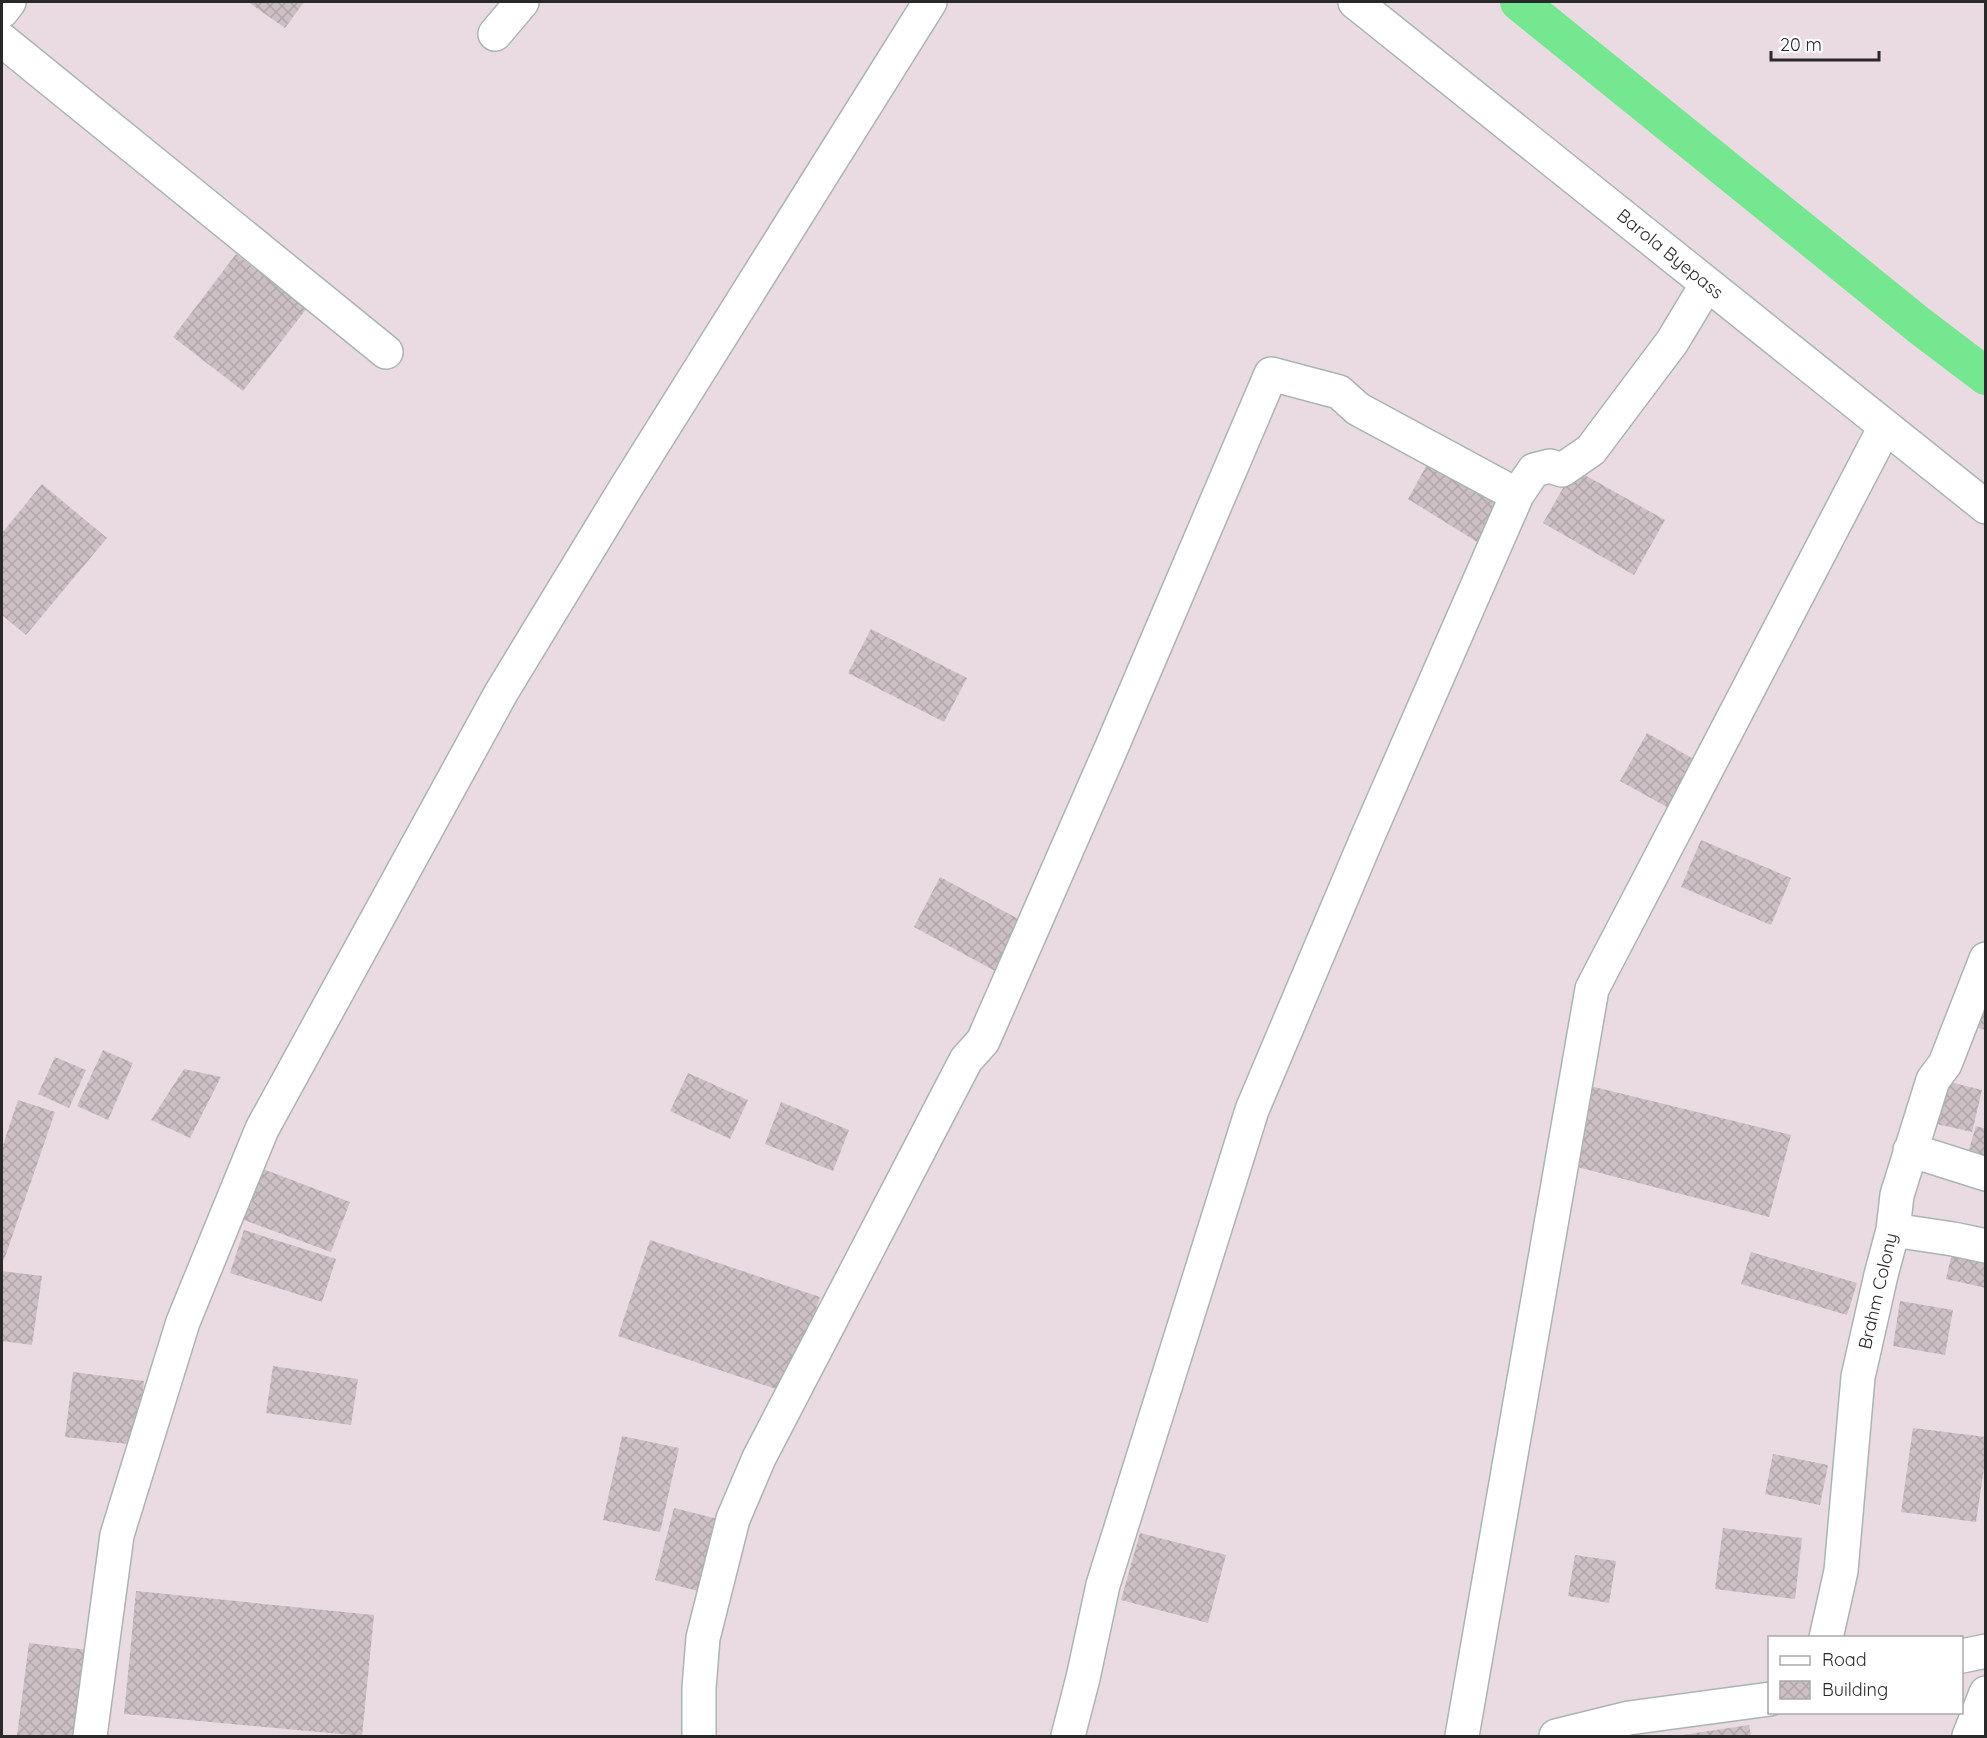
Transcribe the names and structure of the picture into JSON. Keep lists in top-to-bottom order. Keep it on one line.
{"streets":{"street":["Barola Byepass","Brahm Colony"]},"legend":["Road","Building"],"scale_bar":"20 m"}
